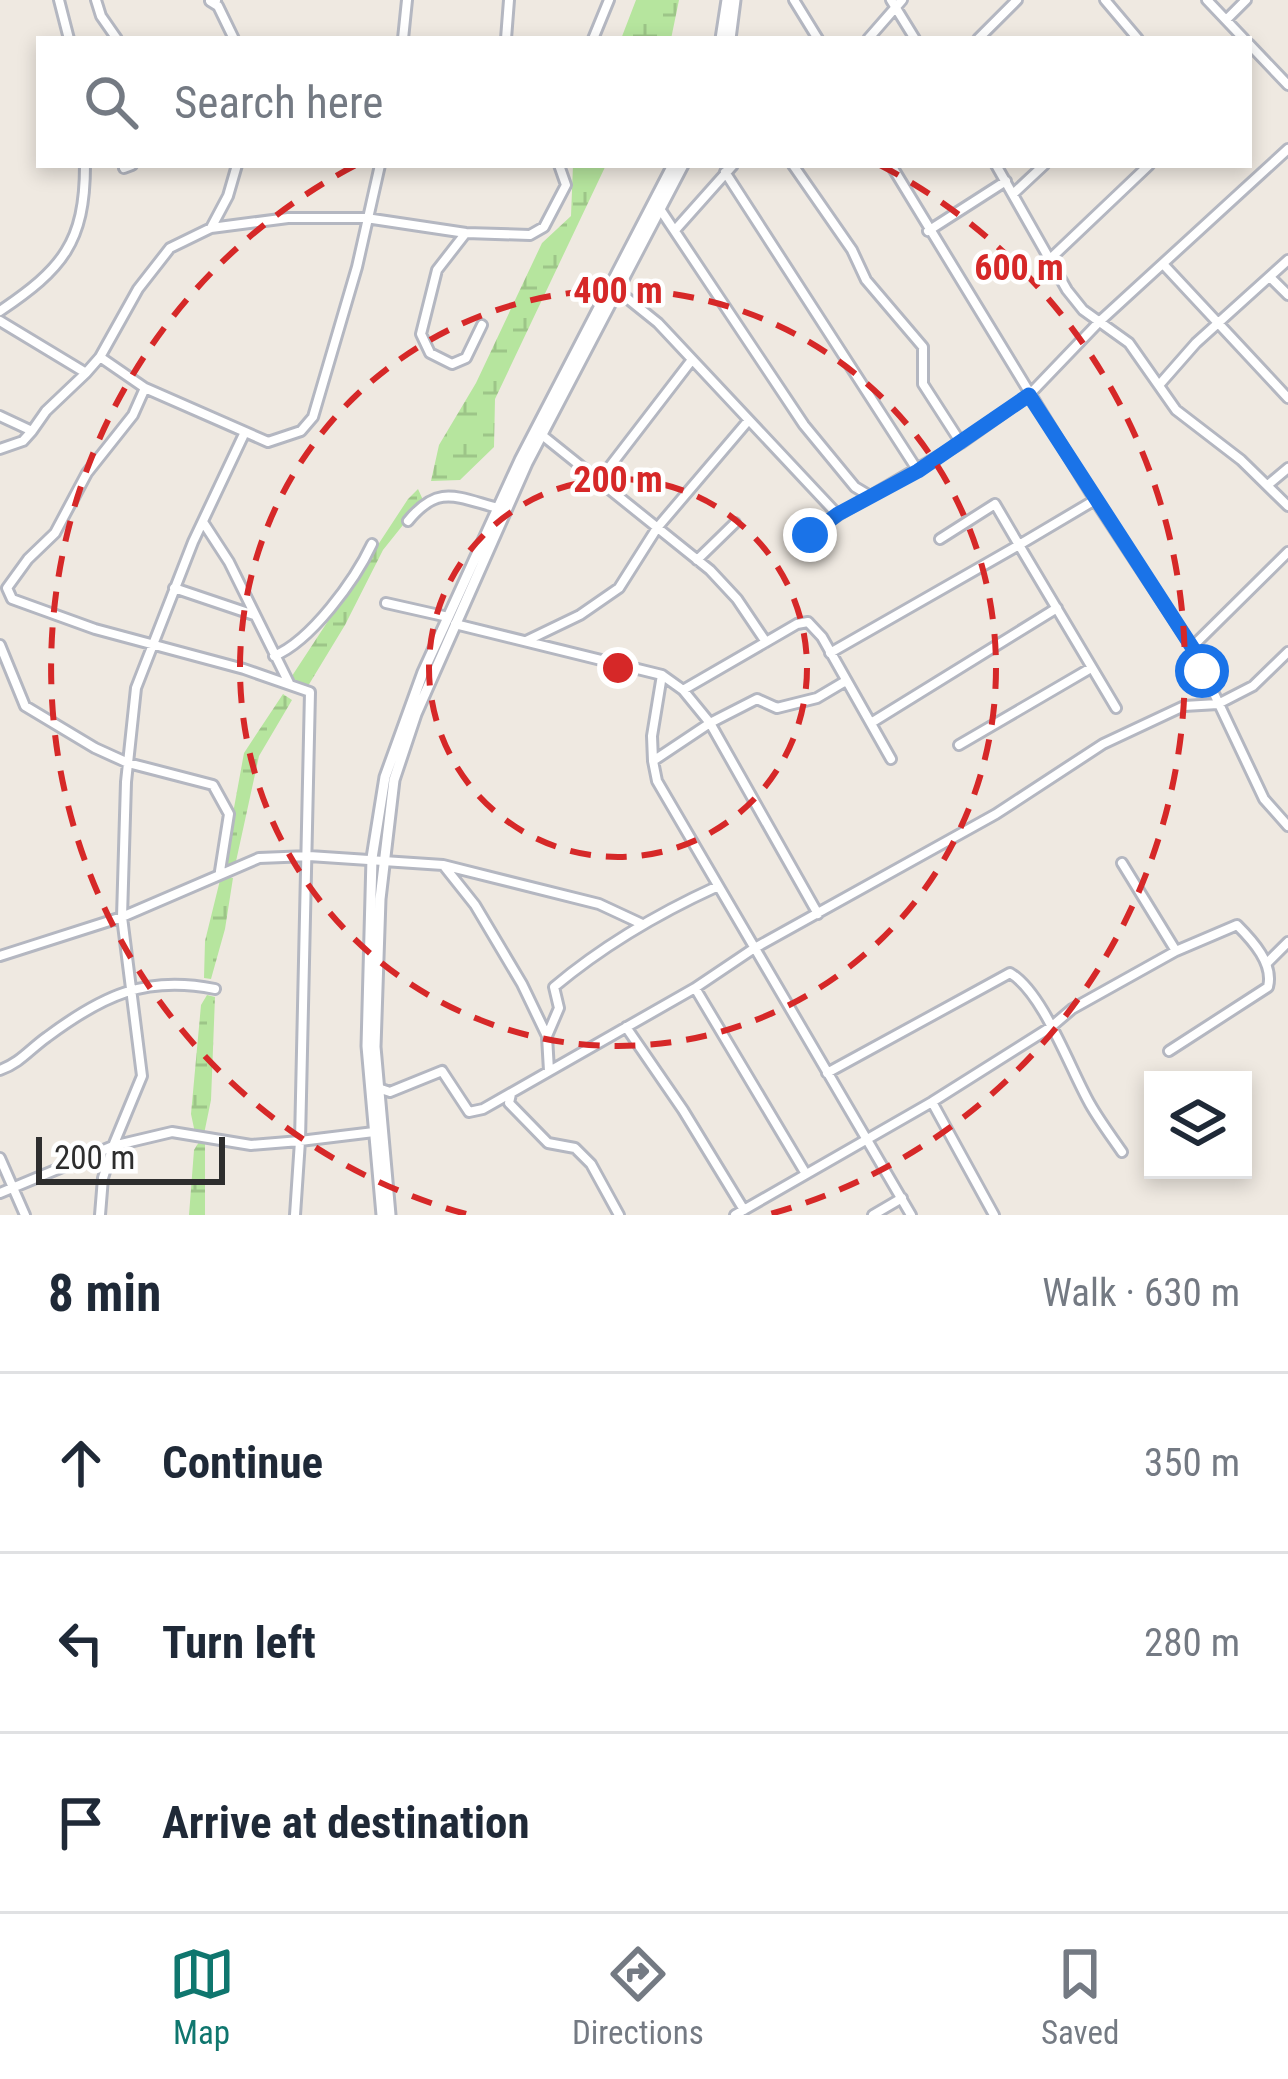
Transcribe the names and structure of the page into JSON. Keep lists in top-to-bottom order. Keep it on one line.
{"scale_bar":"200 m","page":{"search":"Search here","scale":"200 m","heading":["8 min","Walk · 630 m"],"list":[["Continue","350 m"],["Turn left","280 m"],"Arrive at destination"],"nav":["Map","Directions","Saved"]},"rings":["600 m","400 m","200 m"]}
